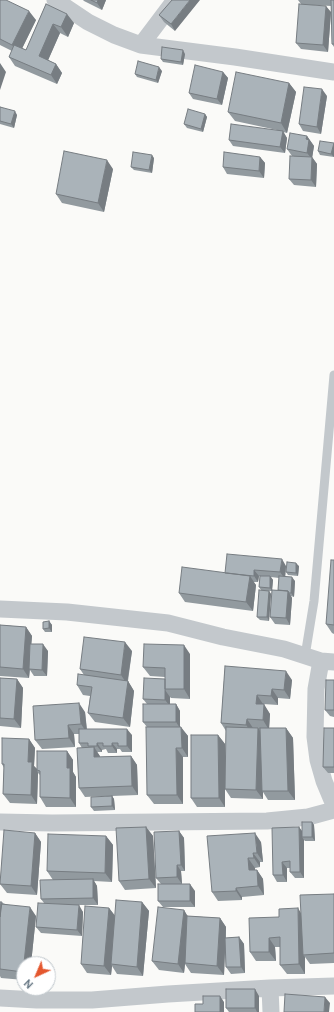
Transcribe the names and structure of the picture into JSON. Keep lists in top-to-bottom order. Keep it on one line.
{"north":"bottom left"}
